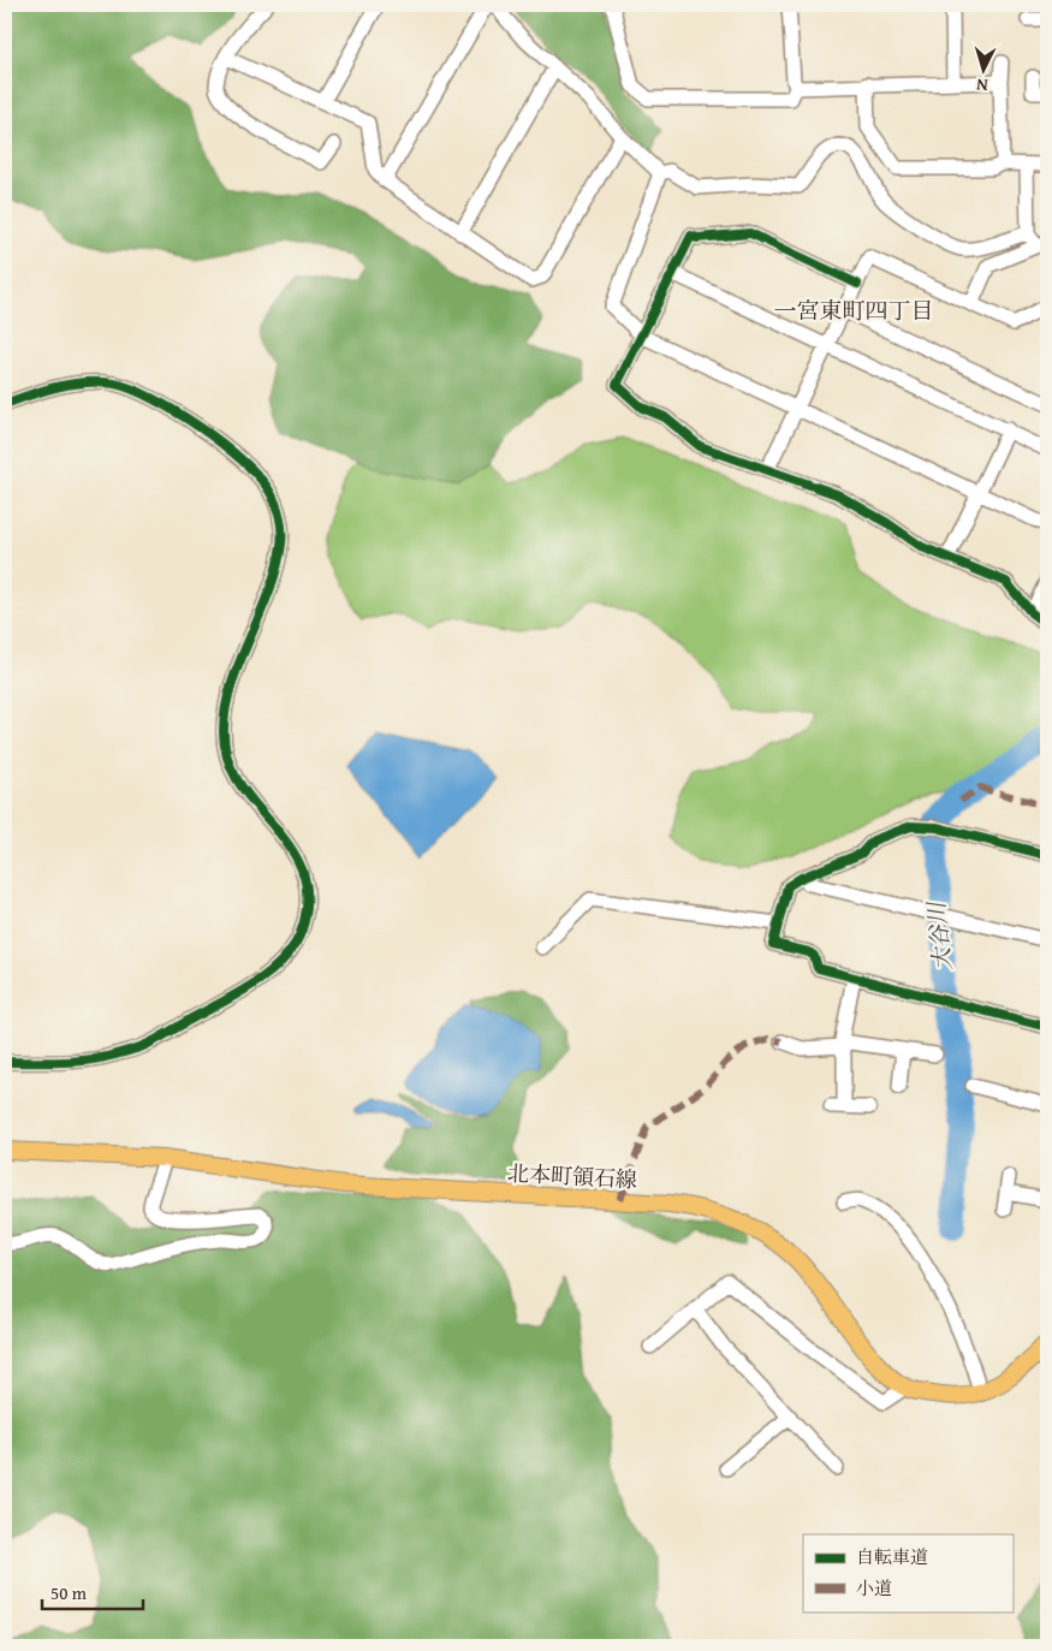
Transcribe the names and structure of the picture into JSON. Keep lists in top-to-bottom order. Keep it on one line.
{"streets":{"main road":["北本町領石線"]},"districts":["一宮東町四丁目"],"water":["大谷川"],"legend":["自転車道","小道"],"scale_bar":"50 m","north":"bottom"}
